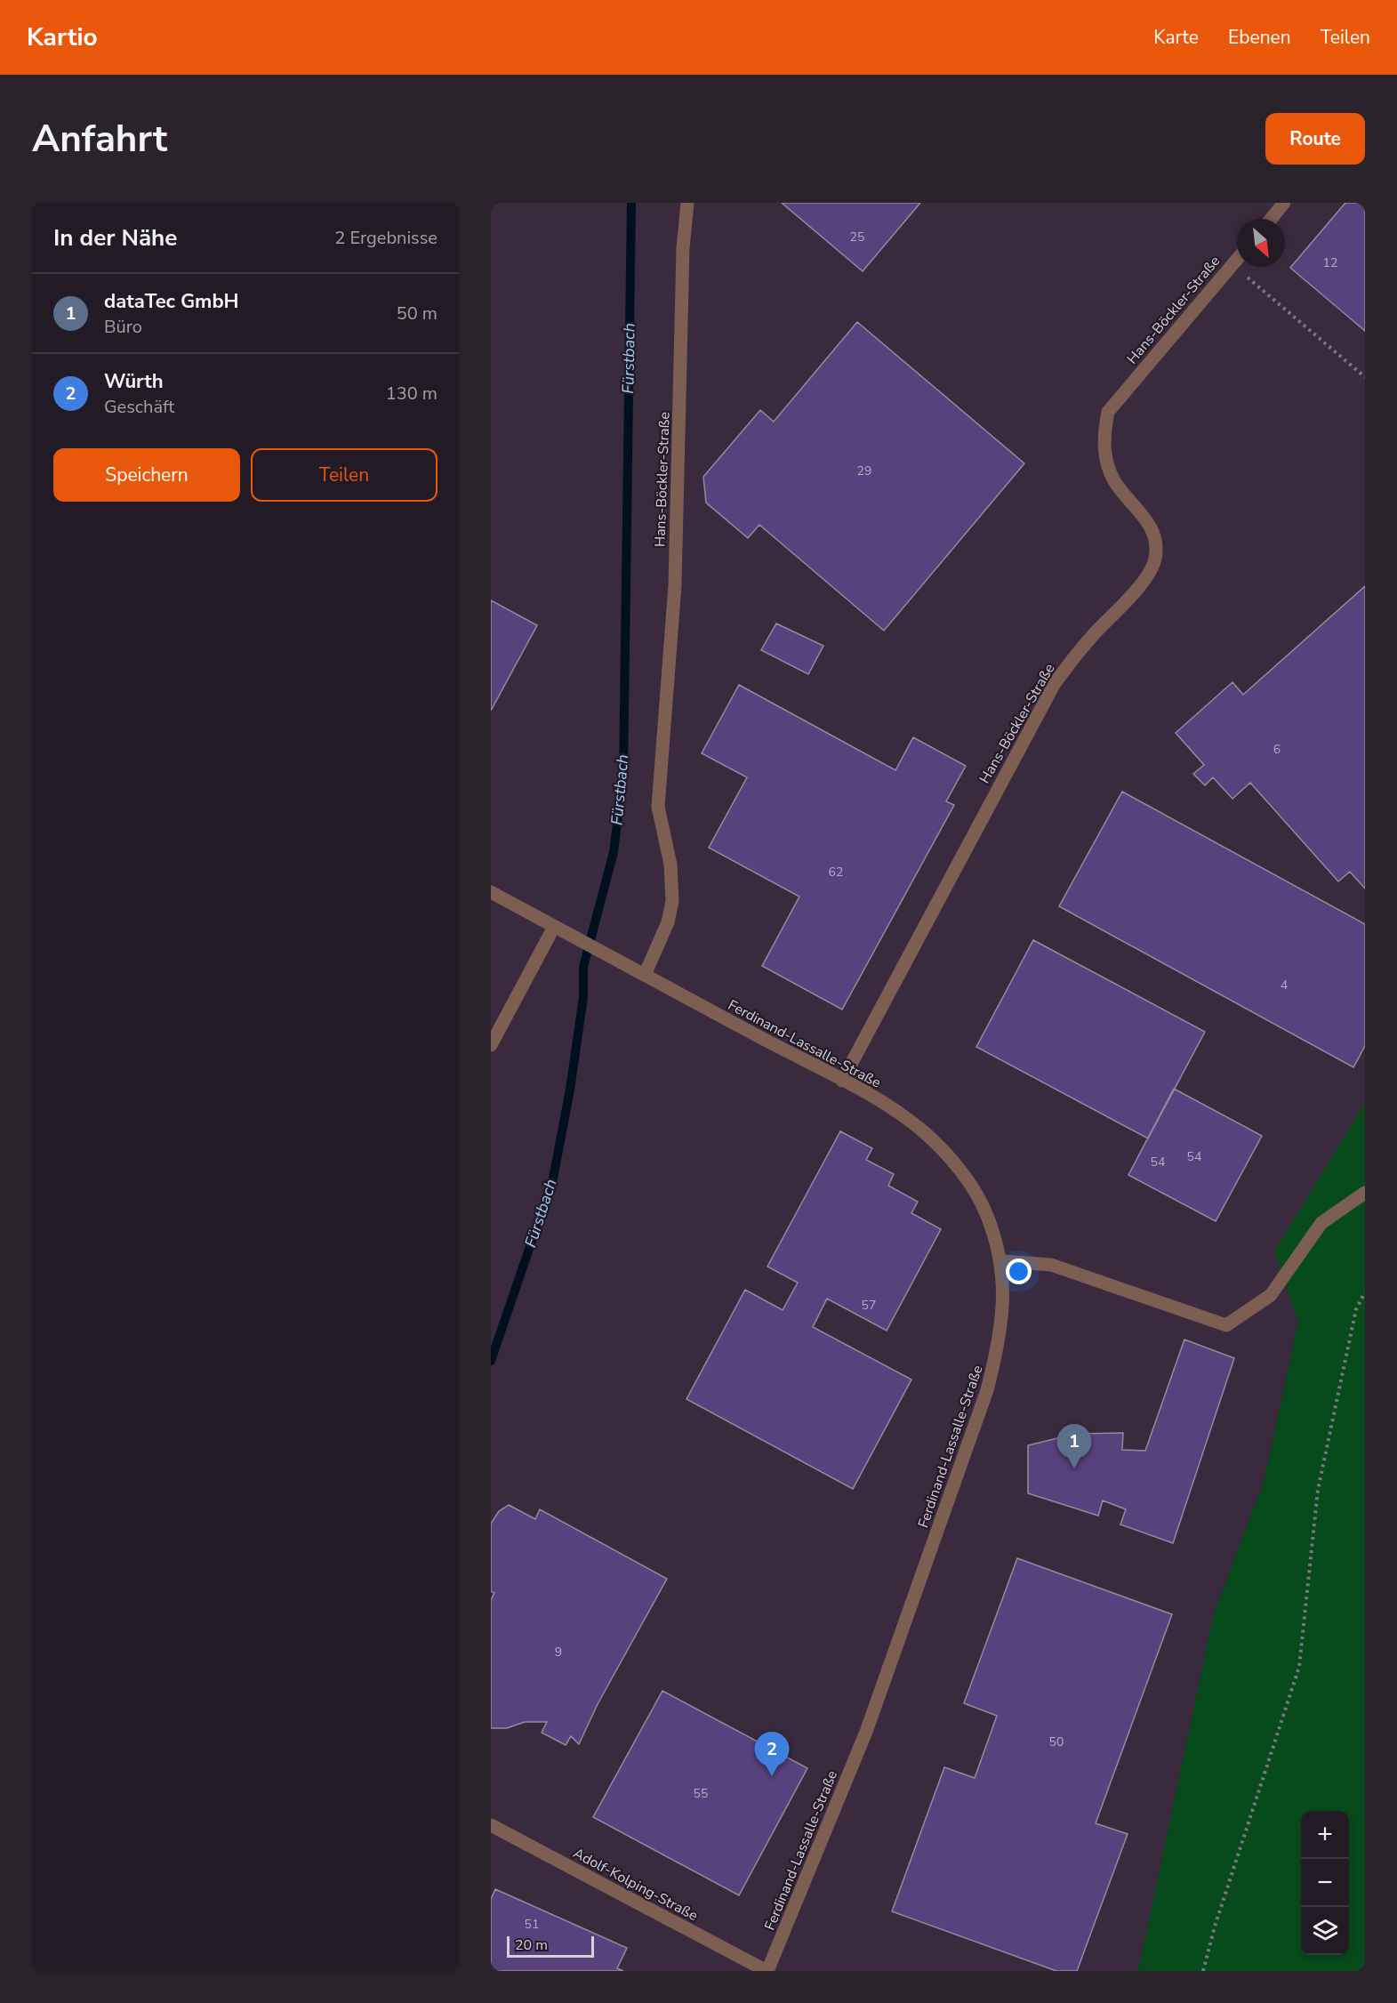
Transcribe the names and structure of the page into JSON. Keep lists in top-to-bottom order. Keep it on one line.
{"streets":{"street":["Hans-Böckler-Straße","Ferdinand-Lassalle-Straße","Adolf-Kolping-Straße"]},"crossings":[["Hans-Böckler-Straße","Ferdinand-Lassalle-Straße"],["Ferdinand-Lassalle-Straße","Adolf-Kolping-Straße"]],"water":["Fürstbach"],"house_numbers":["25","12","29","6","62","4","54","54","57","9","50","55","51"],"scale_bar":"20 m","north":"bottom right","page":{"header":"Kartio","nav":["Karte","Ebenen","Teilen"],"buttons":["Route",["Speichern","Teilen"]],"title":"Anfahrt","heading":["In der Nähe","2 Ergebnisse"],"list":[{"mark":"1","name":"dataTec GmbH","note":"Büro","value":"50 m"},{"mark":"2","name":"Würth","note":"Geschäft","value":"130 m"}],"pins":["1","2"],"map_buttons":["+","−"],"scale":"20 m"}}
